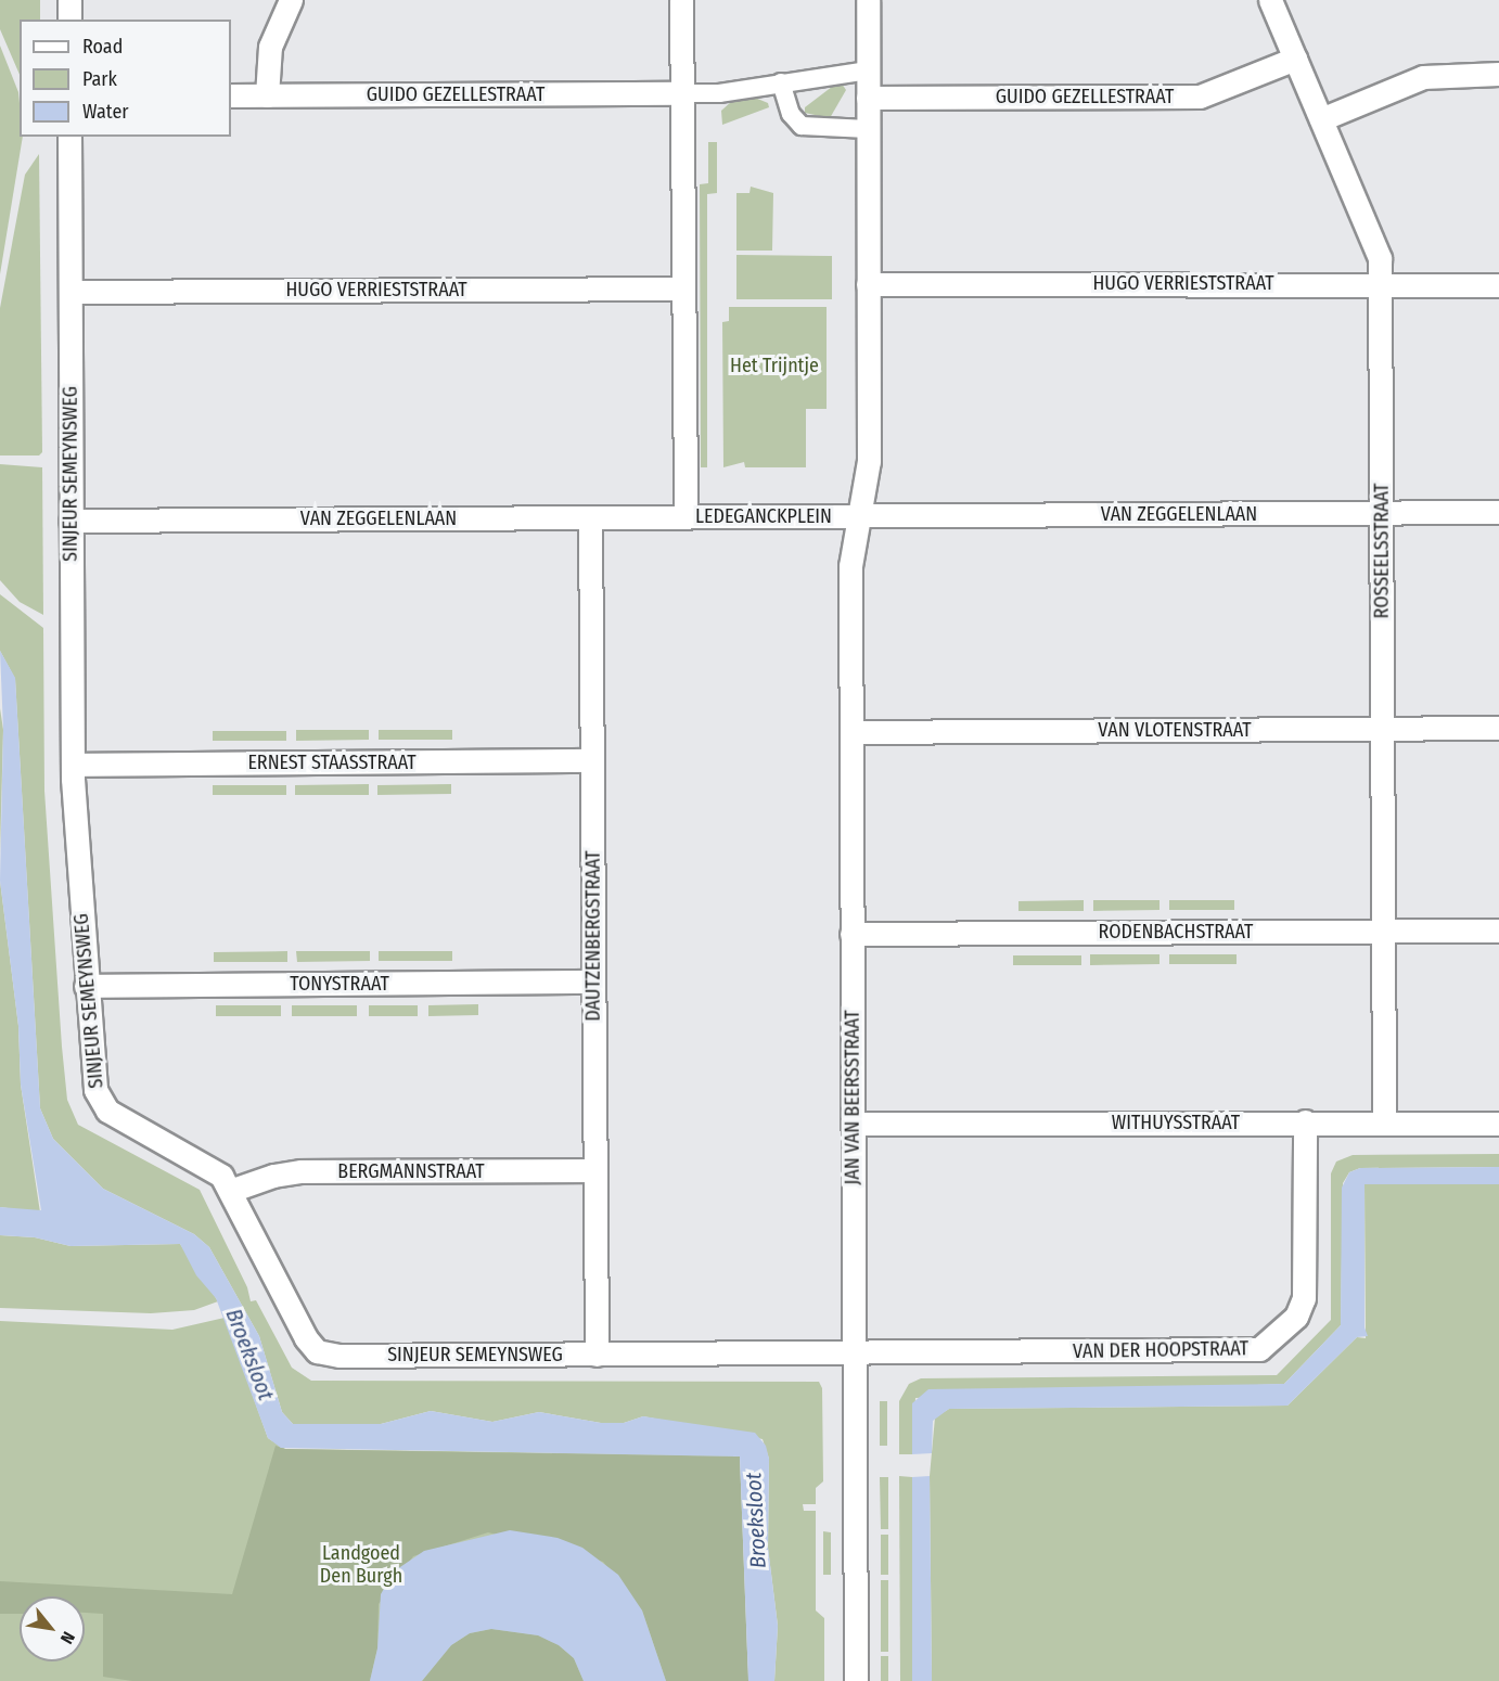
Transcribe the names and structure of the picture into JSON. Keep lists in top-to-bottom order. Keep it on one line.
{"streets":{"street":["GUIDO GEZELLESTRAAT","HUGO VERRIESTSTRAAT","SINJEUR SEMEYNSWEG","VAN ZEGGELENLAAN","LEDEGANCKPLEIN","ROSSEELSSTRAAT","VAN VLOTENSTRAAT","ERNEST STAASSTRAAT","RODENBACHSTRAAT","DAUTZENBERGSTRAAT","TONYSTRAAT","JAN VAN BEERSSTRAAT","WITHUYSSTRAAT","BERGMANNSTRAAT","VAN DER HOOPSTRAAT"]},"crossings":[["GUIDO GEZELLESTRAAT","LEDEGANCKPLEIN"],["GUIDO GEZELLESTRAAT","ROSSEELSSTRAAT"],["HUGO VERRIESTSTRAAT","SINJEUR SEMEYNSWEG"],["HUGO VERRIESTSTRAAT","LEDEGANCKPLEIN"],["HUGO VERRIESTSTRAAT","ROSSEELSSTRAAT"],["SINJEUR SEMEYNSWEG","VAN ZEGGELENLAAN"],["SINJEUR SEMEYNSWEG","ERNEST STAASSTRAAT"],["SINJEUR SEMEYNSWEG","DAUTZENBERGSTRAAT"],["SINJEUR SEMEYNSWEG","TONYSTRAAT"],["SINJEUR SEMEYNSWEG","JAN VAN BEERSSTRAAT"],["SINJEUR SEMEYNSWEG","BERGMANNSTRAAT"],["SINJEUR SEMEYNSWEG","VAN DER HOOPSTRAAT"],["VAN ZEGGELENLAAN","LEDEGANCKPLEIN"],["VAN ZEGGELENLAAN","ROSSEELSSTRAAT"],["VAN ZEGGELENLAAN","DAUTZENBERGSTRAAT"],["VAN ZEGGELENLAAN","JAN VAN BEERSSTRAAT"],["LEDEGANCKPLEIN","JAN VAN BEERSSTRAAT"],["ROSSEELSSTRAAT","VAN VLOTENSTRAAT"],["ROSSEELSSTRAAT","RODENBACHSTRAAT"],["ROSSEELSSTRAAT","WITHUYSSTRAAT"],["VAN VLOTENSTRAAT","JAN VAN BEERSSTRAAT"],["ERNEST STAASSTRAAT","DAUTZENBERGSTRAAT"],["RODENBACHSTRAAT","JAN VAN BEERSSTRAAT"],["DAUTZENBERGSTRAAT","TONYSTRAAT"],["DAUTZENBERGSTRAAT","BERGMANNSTRAAT"],["JAN VAN BEERSSTRAAT","WITHUYSSTRAAT"],["JAN VAN BEERSSTRAAT","VAN DER HOOPSTRAAT"],["WITHUYSSTRAAT","VAN DER HOOPSTRAAT"]],"water":["Broeksloot"],"parks":["Het Trijntje","Landgoed Den Burgh"],"legend":["Road","Park","Water"],"north":"bottom right"}
